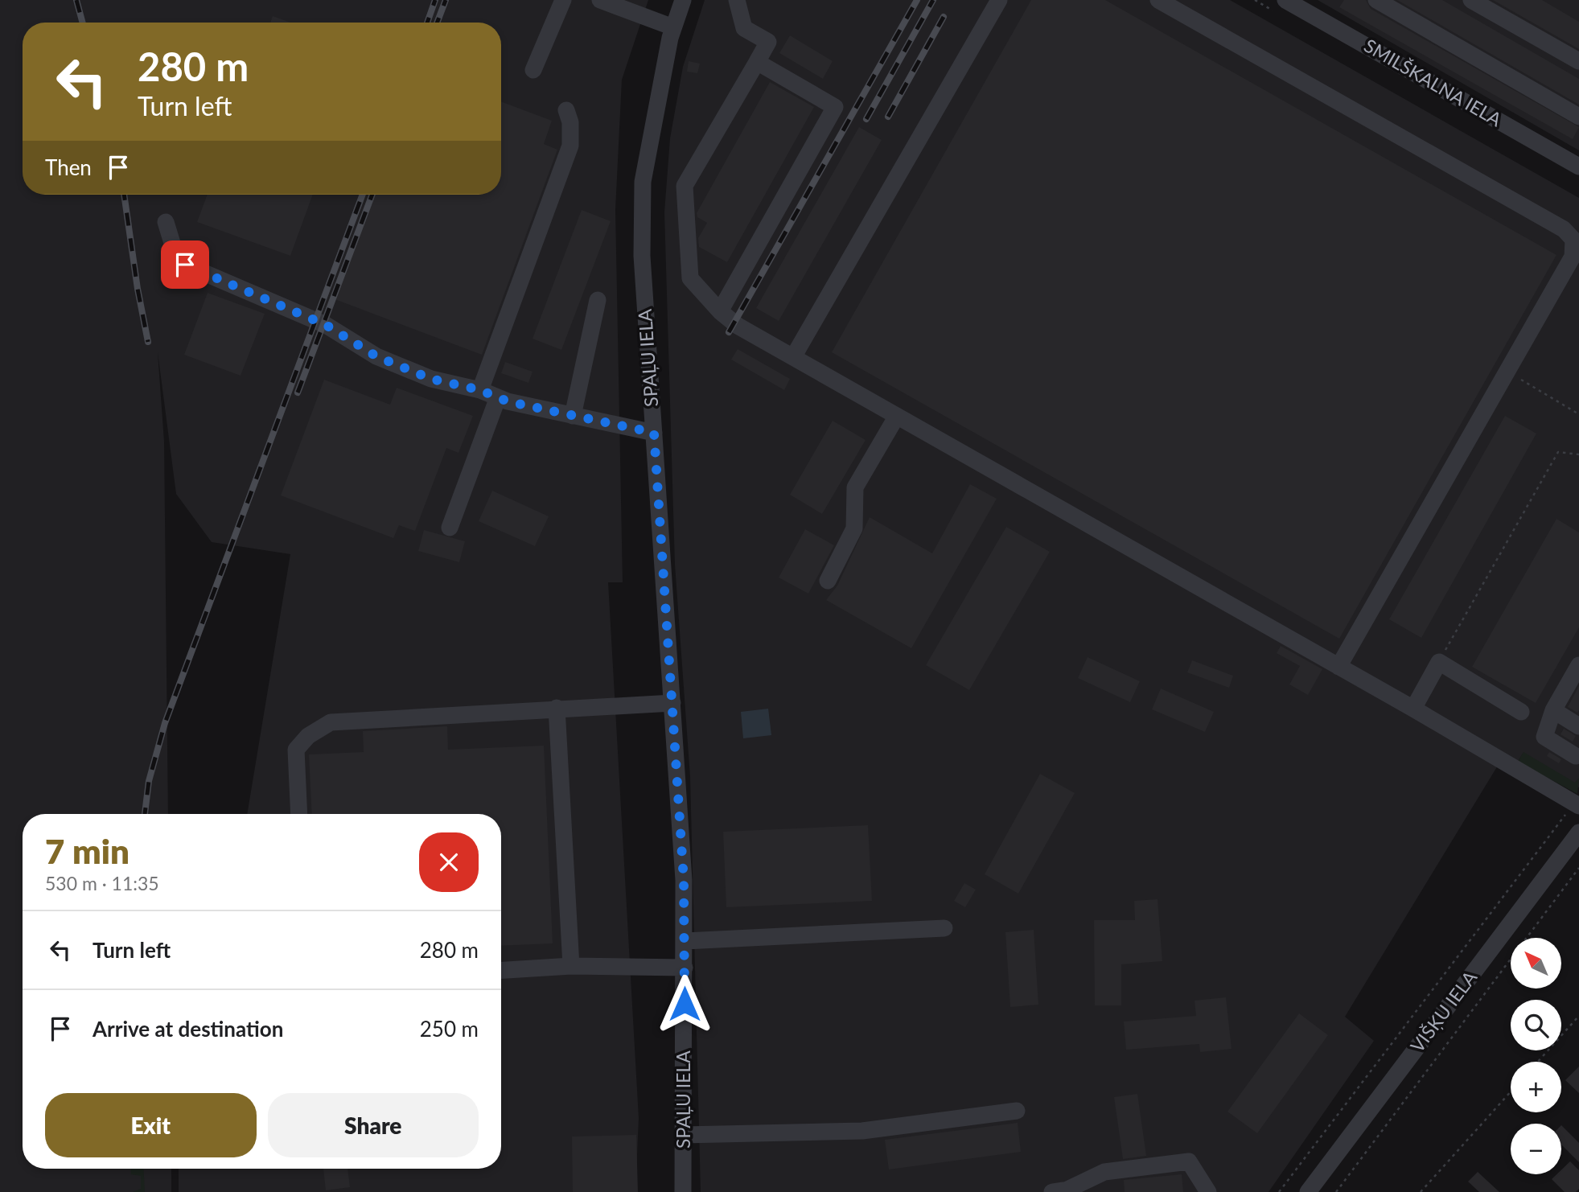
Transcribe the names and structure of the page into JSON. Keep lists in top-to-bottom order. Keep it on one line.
{"streets":{"street":["SMILŠKALNA IELA","SPAĻU IELA","VIŠĶU IELA"]},"north":"top left","page":{"turn":["280 m","Turn left"],"then":"Then","heading":["7 min","530 m · 11:35"],"list":[{"name":"Turn left","value":"280 m"},{"name":"Arrive at destination","value":"250 m"}],"map_buttons":["+","−"],"buttons":["Exit","Share"]}}
